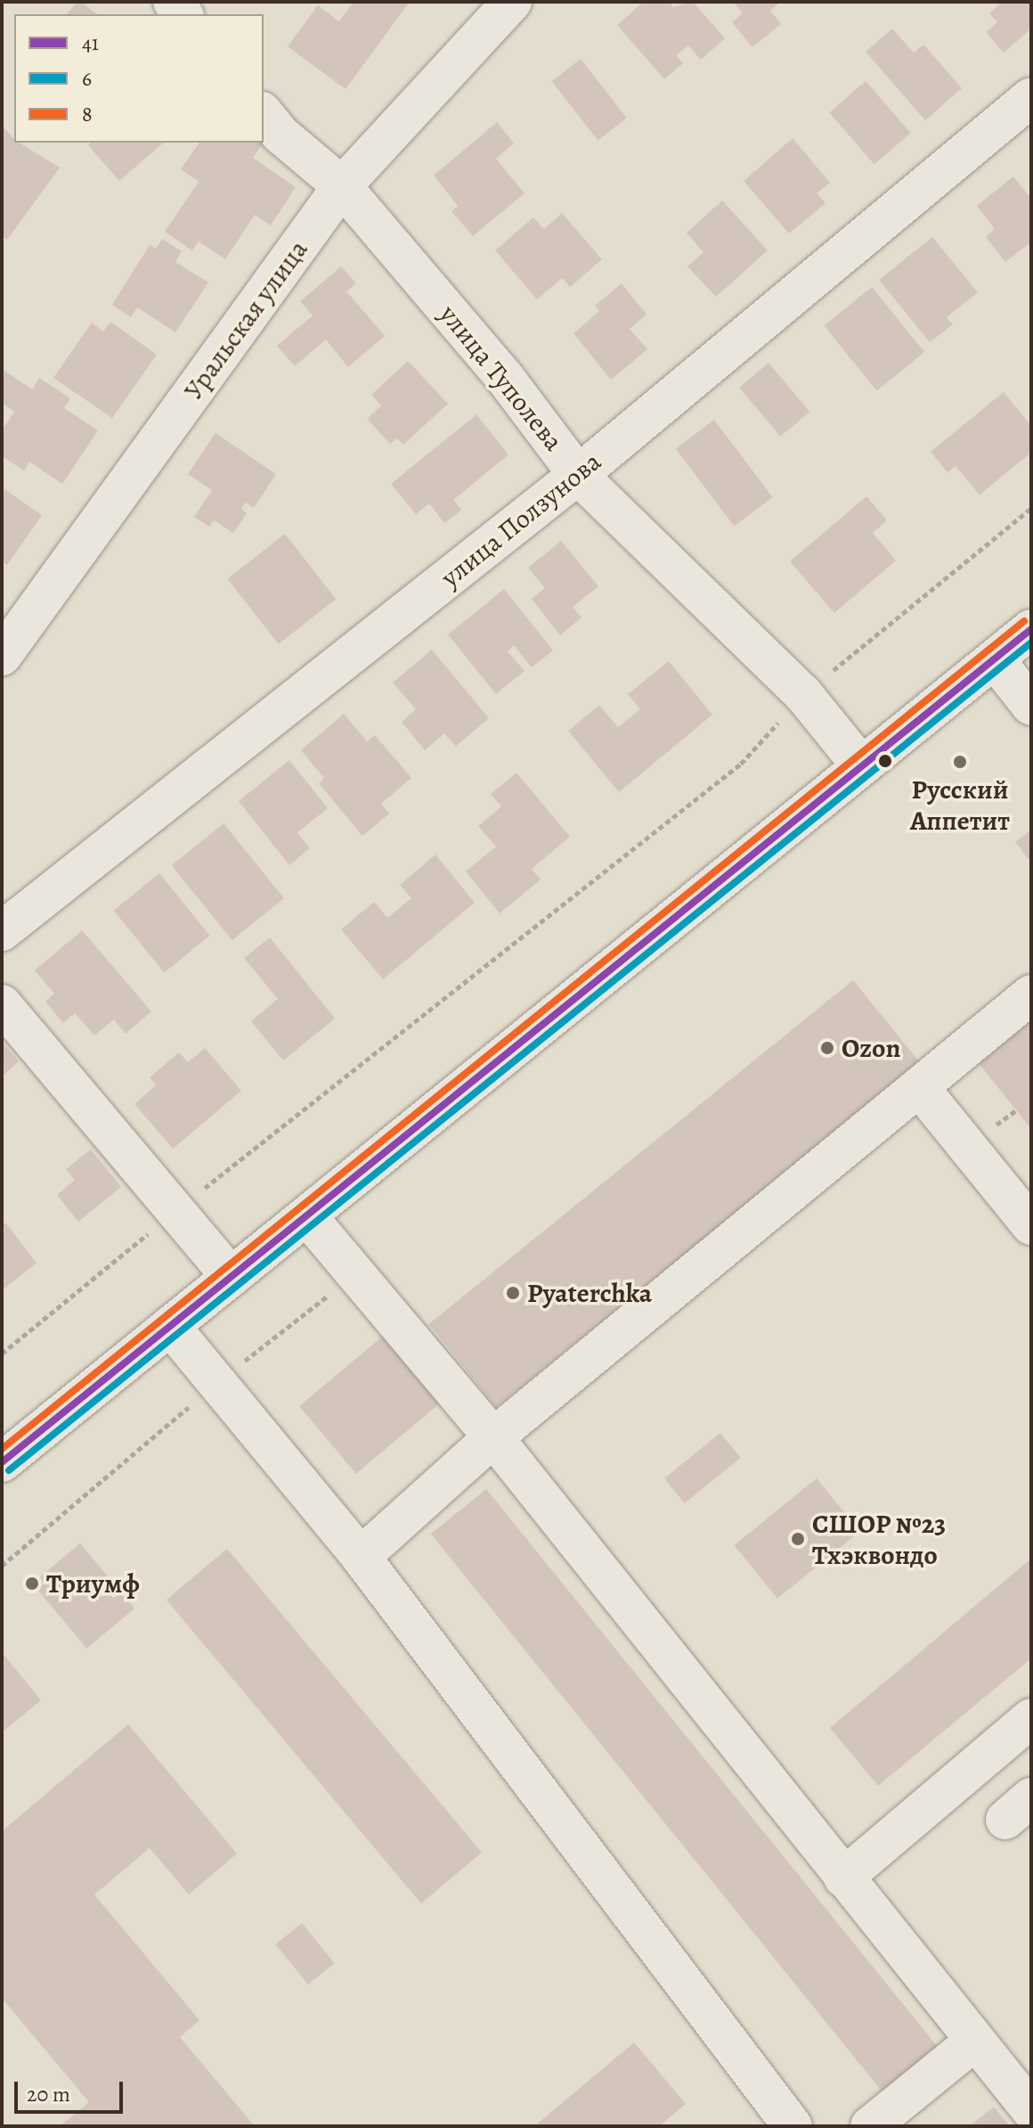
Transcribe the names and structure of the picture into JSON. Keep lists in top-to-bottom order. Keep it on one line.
{"streets":{"street":["Уральская улица","улица Туполева","улица Ползунова"]},"crossings":[["Уральская улица","улица Туполева"],["улица Туполева","улица Ползунова"]],"places":["Русский Аппетит","Ozon","Pyaterchka","СШОР №23 Тхэквондо","Триумф"],"lines":["transit line 8","transit line 41","transit line 6"],"legend":["41","6","8"],"scale_bar":"20 m"}
